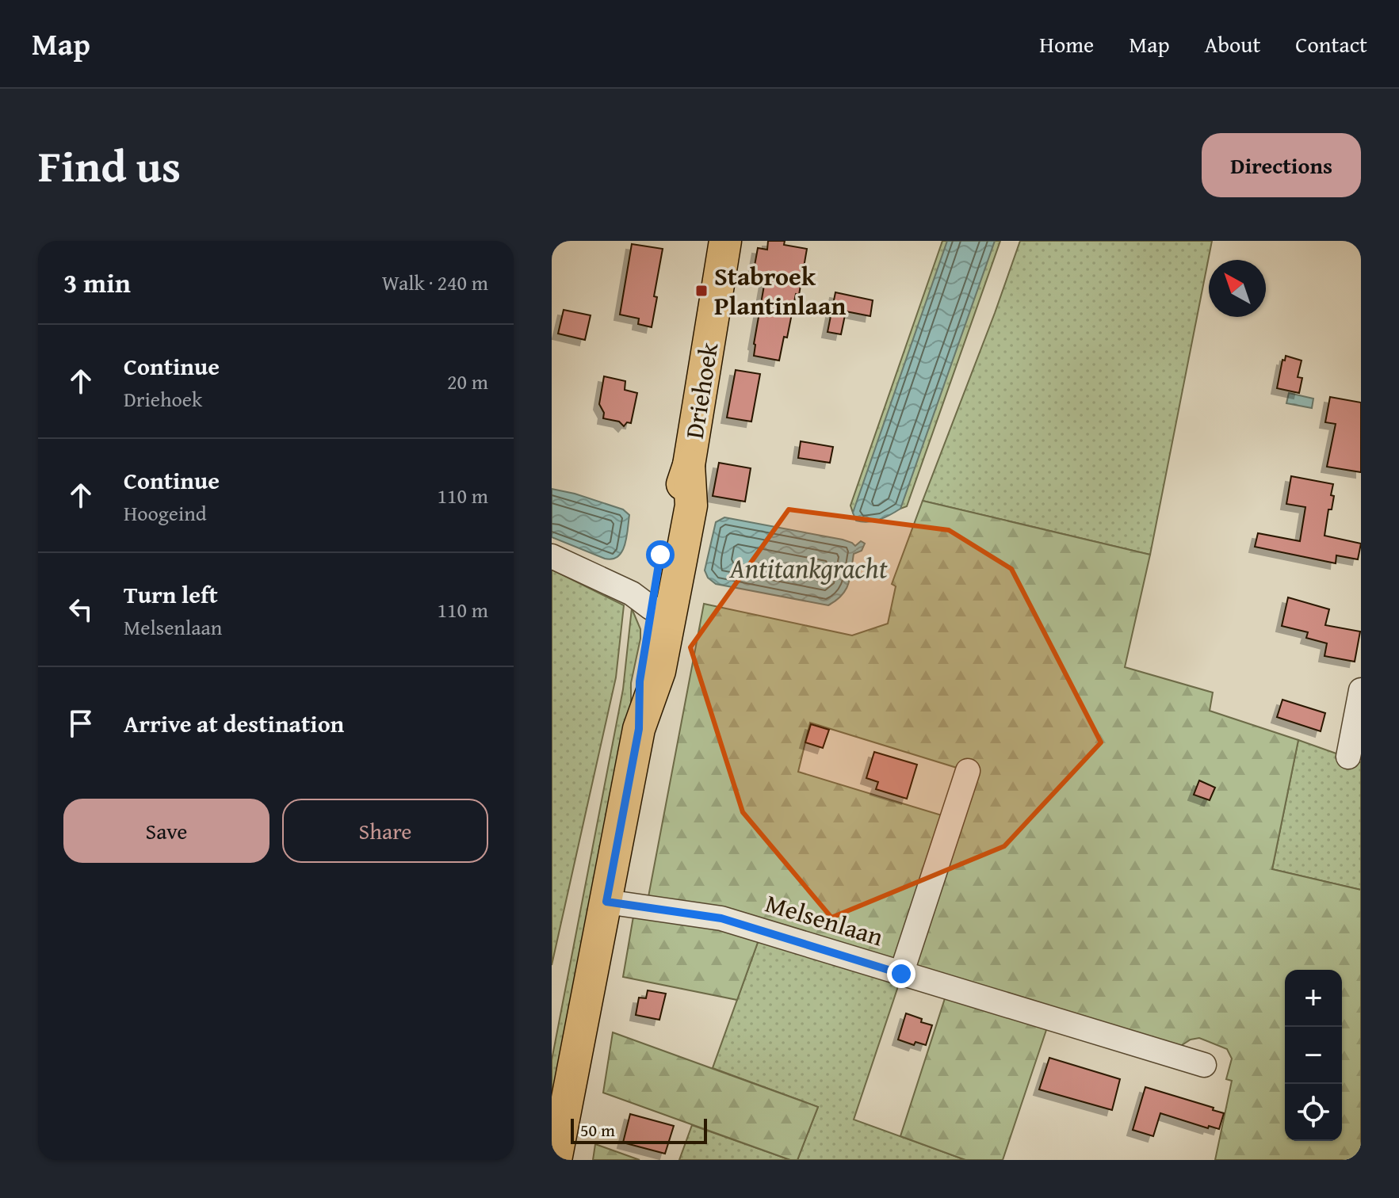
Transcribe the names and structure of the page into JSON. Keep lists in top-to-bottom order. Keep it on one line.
{"streets":{"main road":["Driehoek"],"street":["Melsenlaan"]},"crossings":[["Driehoek","Melsenlaan"]],"water":["Antitankgracht"],"places":{"transit":["Stabroek Plantinlaan"]},"scale_bar":"50 m","north":"top left","page":{"header":"Map","nav":["Home","Map","About","Contact"],"title":"Find us","buttons":["Directions",["Save","Share"]],"heading":["3 min","Walk · 240 m"],"list":[["Continue","Driehoek","20 m"],["Continue","Hoogeind","110 m"],["Turn left","Melsenlaan","110 m"],"Arrive at destination"],"map_buttons":["+","−"],"scale":"50 m"}}
